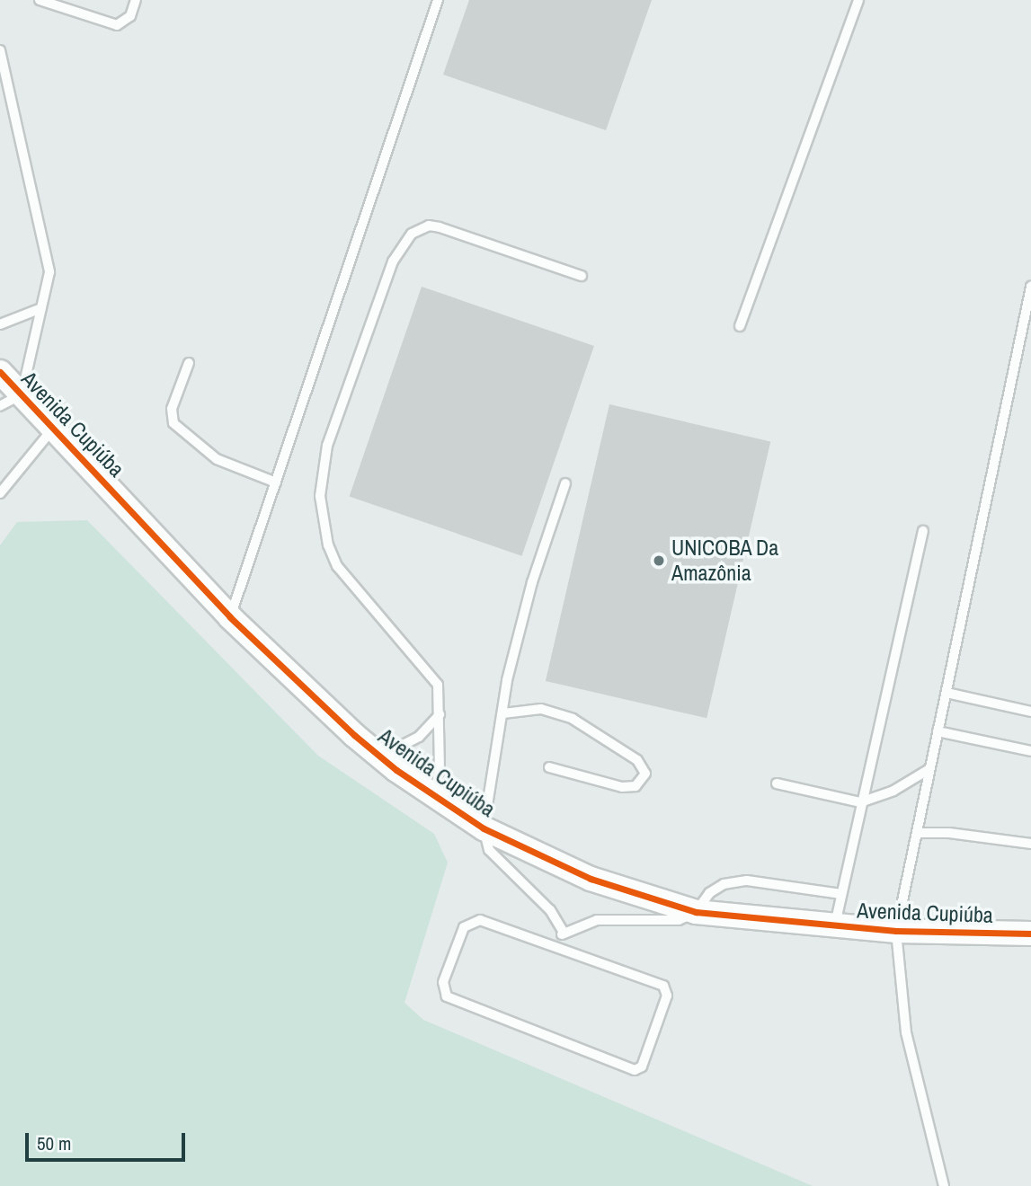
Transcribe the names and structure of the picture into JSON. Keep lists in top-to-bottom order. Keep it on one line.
{"streets":{"street":["Avenida Cupiúba"]},"places":["UNICOBA Da Amazônia"],"scale_bar":"50 m"}
